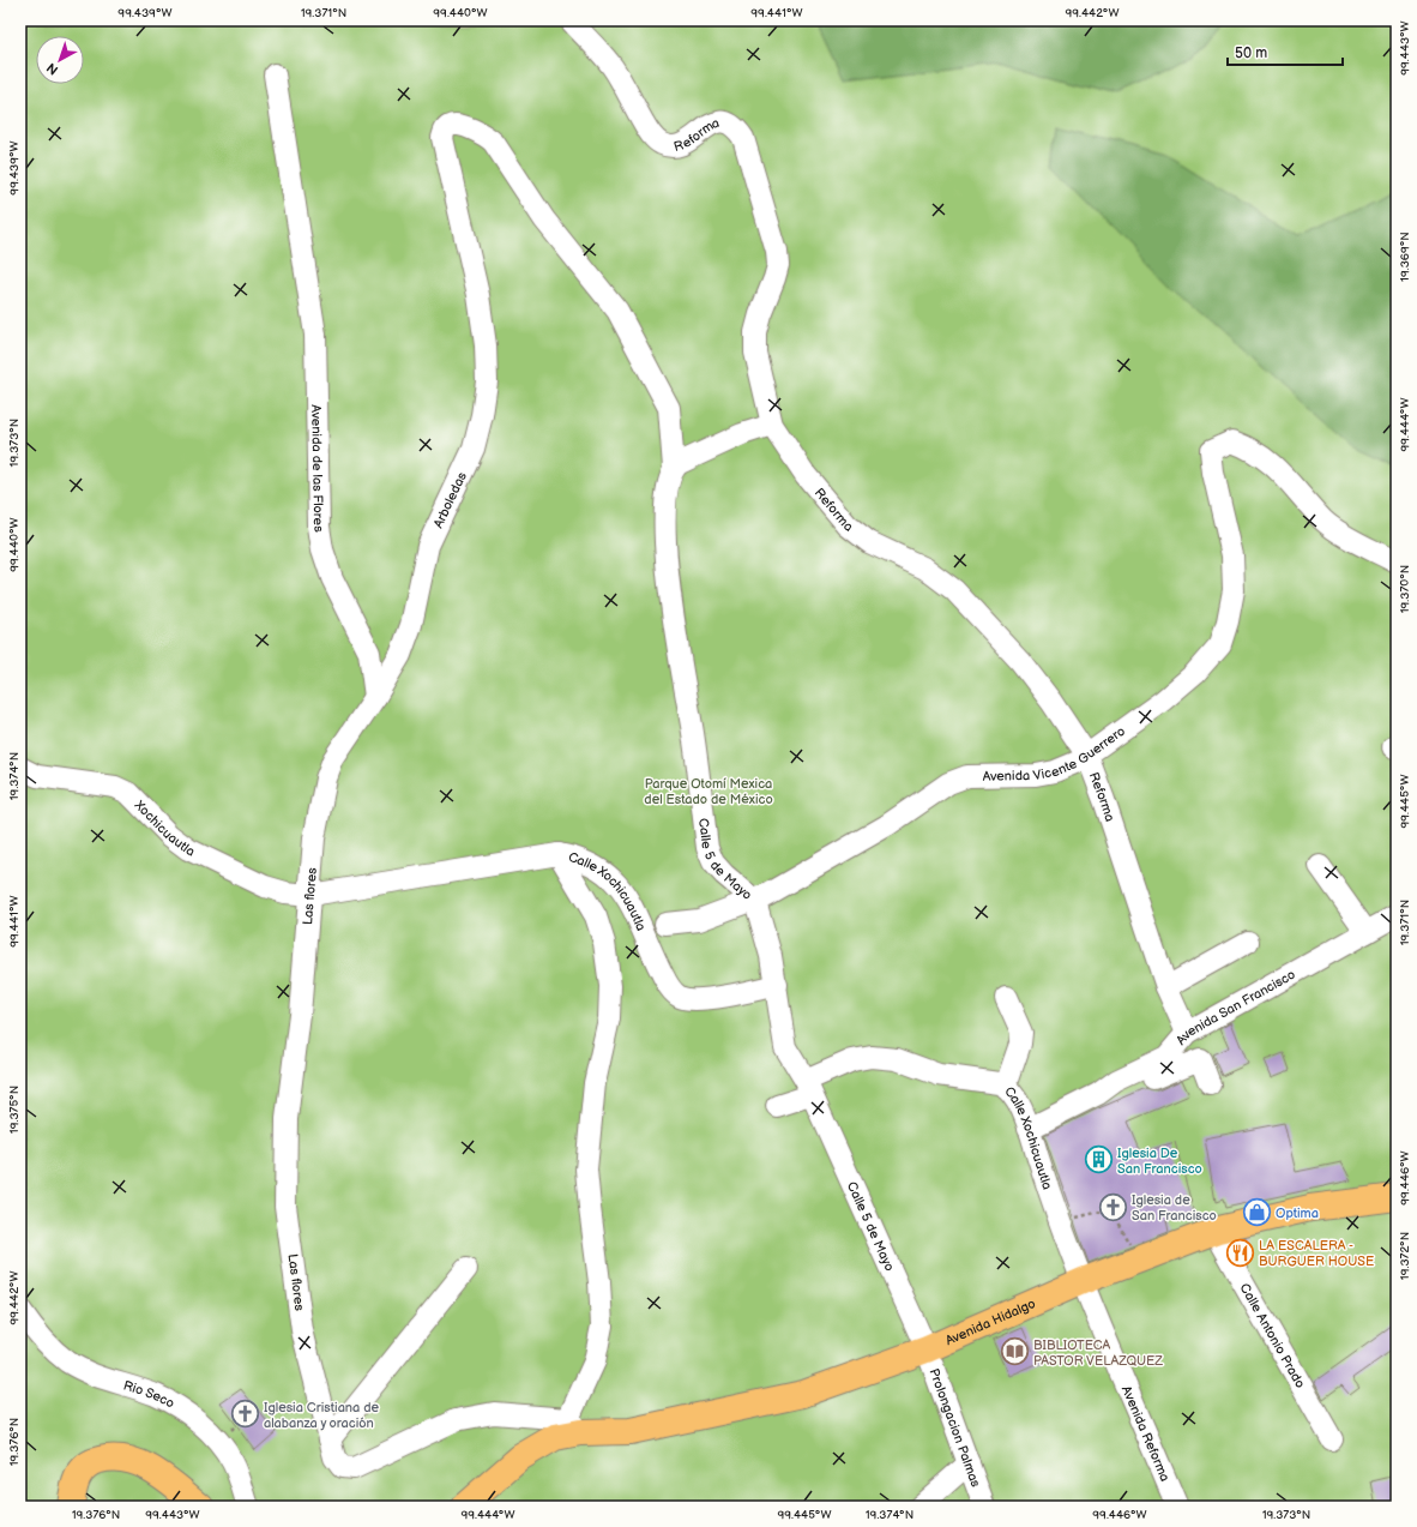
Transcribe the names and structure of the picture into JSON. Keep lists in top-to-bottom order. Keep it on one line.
{"streets":{"main road":["Avenida Hidalgo"],"street":["Reforma","Avenida de las Flores","Arboledas","Avenida Vicente Guerrero","Xochicuautla","Calle 5 de Mayo","Las flores","Calle Xochicuautla","Avenida San Francisco","Calle Antonio Prado","Rio Seco","Prolongacion Palmas","Avenida Reforma"]},"crossings":[["Reforma","Avenida Vicente Guerrero"],["Reforma","Avenida San Francisco"],["Avenida de las Flores","Arboledas"],["Avenida de las Flores","Las flores"],["Arboledas","Calle 5 de Mayo"],["Arboledas","Las flores"],["Avenida Vicente Guerrero","Calle 5 de Mayo"],["Xochicuautla","Las flores"],["Xochicuautla","Calle Xochicuautla"],["Calle 5 de Mayo","Calle Xochicuautla"],["Calle 5 de Mayo","Avenida Hidalgo"],["Calle 5 de Mayo","Prolongacion Palmas"],["Las flores","Calle Xochicuautla"],["Las flores","Avenida Hidalgo"],["Calle Xochicuautla","Avenida San Francisco"],["Calle Xochicuautla","Avenida Hidalgo"],["Calle Xochicuautla","Avenida Reforma"],["Avenida Hidalgo","Calle Antonio Prado"],["Avenida Hidalgo","Prolongacion Palmas"],["Avenida Hidalgo","Avenida Reforma"]],"parks":["Parque Otomí Mexica del Estado de México"],"places":{"building":["Iglesia De San Francisco"],"church":["Iglesia de San Francisco","Iglesia Cristiana de alabanza y oración"],"shop":["Optima"],"restaurant":["LA ESCALERA - BURGUER HOUSE"],"library":["BIBLIOTECA PASTOR VELAZQUEZ"]},"scale_bar":"50 m","north":"bottom left","coordinates":["99.439°W","19.371°N","99.440°W","99.441°W","99.442°W","99.443°W","19.369°N","99.444°W","19.373°N","19.370°N","19.374°N","99.445°W","19.375°N","99.446°W","19.372°N","19.376°N"]}
